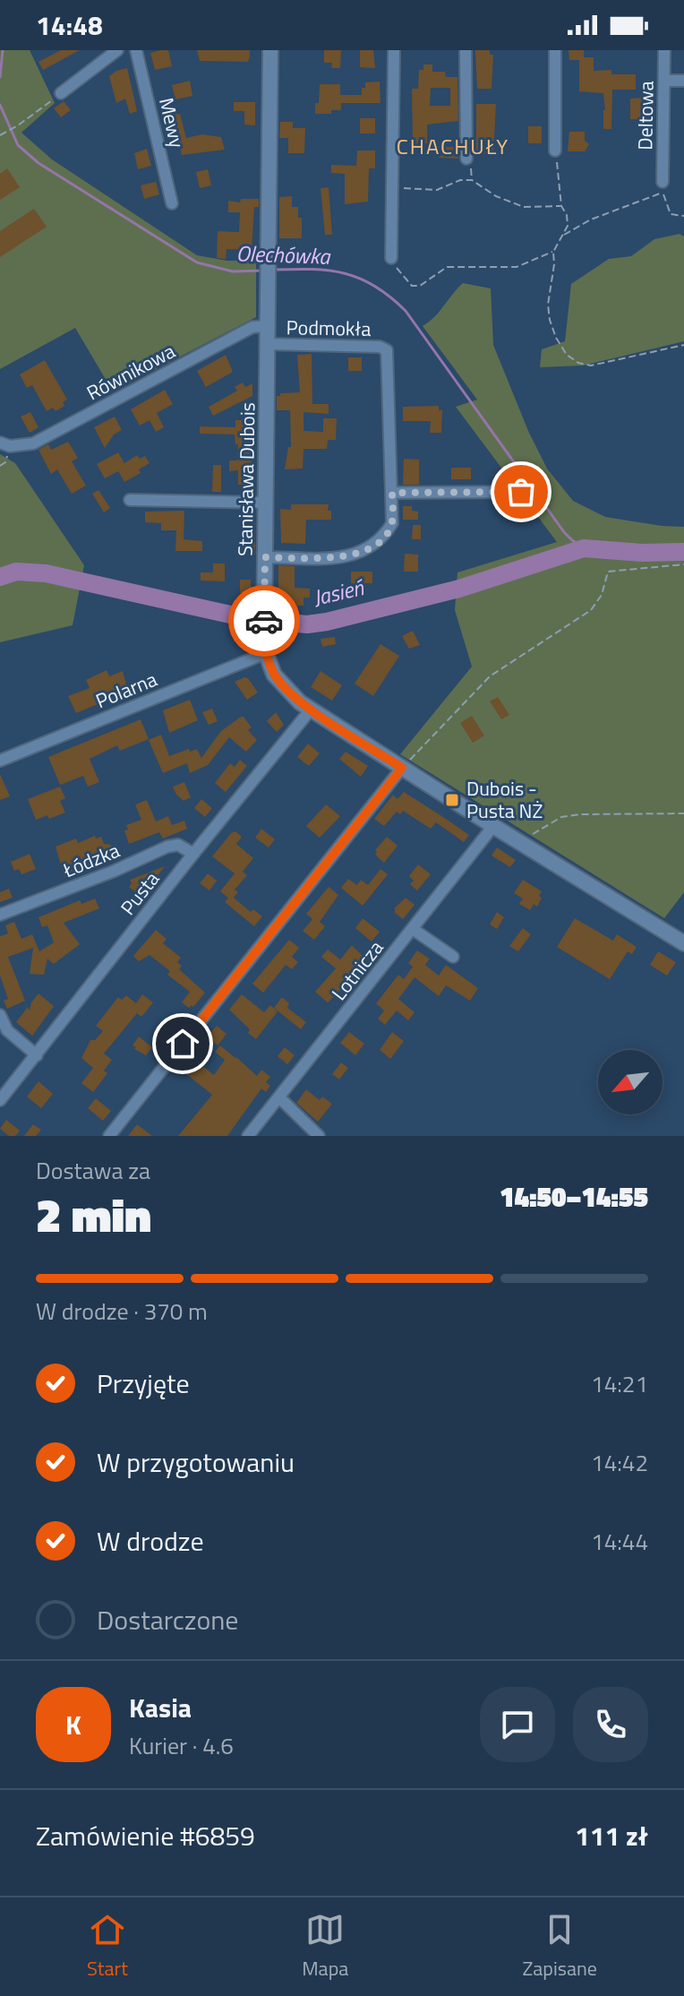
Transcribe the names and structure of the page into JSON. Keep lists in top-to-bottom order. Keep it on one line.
{"streets":{"street":["Deltowa","Mewy","Podmokła","Równikowa","Stanisława Dubois","Polarna","Łódzka","Pusta","Lotnicza"]},"crossings":[["Podmokła","Stanisława Dubois"],["Równikowa","Stanisława Dubois"],["Stanisława Dubois","Polarna"],["Stanisława Dubois","Pusta"],["Stanisława Dubois","Lotnicza"],["Łódzka","Pusta"]],"districts":["CHACHUŁY"],"water":["Olechówka","Jasień"],"places":{"transit":["Dubois - Pusta NŻ"]},"north":"bottom left","page":{"status":"14:48","heading":["2 min","Dostawa za","14:50–14:55"],"panel":["Kasia","Kurier · 4.6","Zamówienie #6859","111 zł"],"bar":"W drodze · 370 m","list":[["Przyjęte","14:21"],["W przygotowaniu","14:42"],["W drodze","14:44"],"Dostarczone"],"round":"K","tabs":["Start","Mapa","Zapisane"]}}
